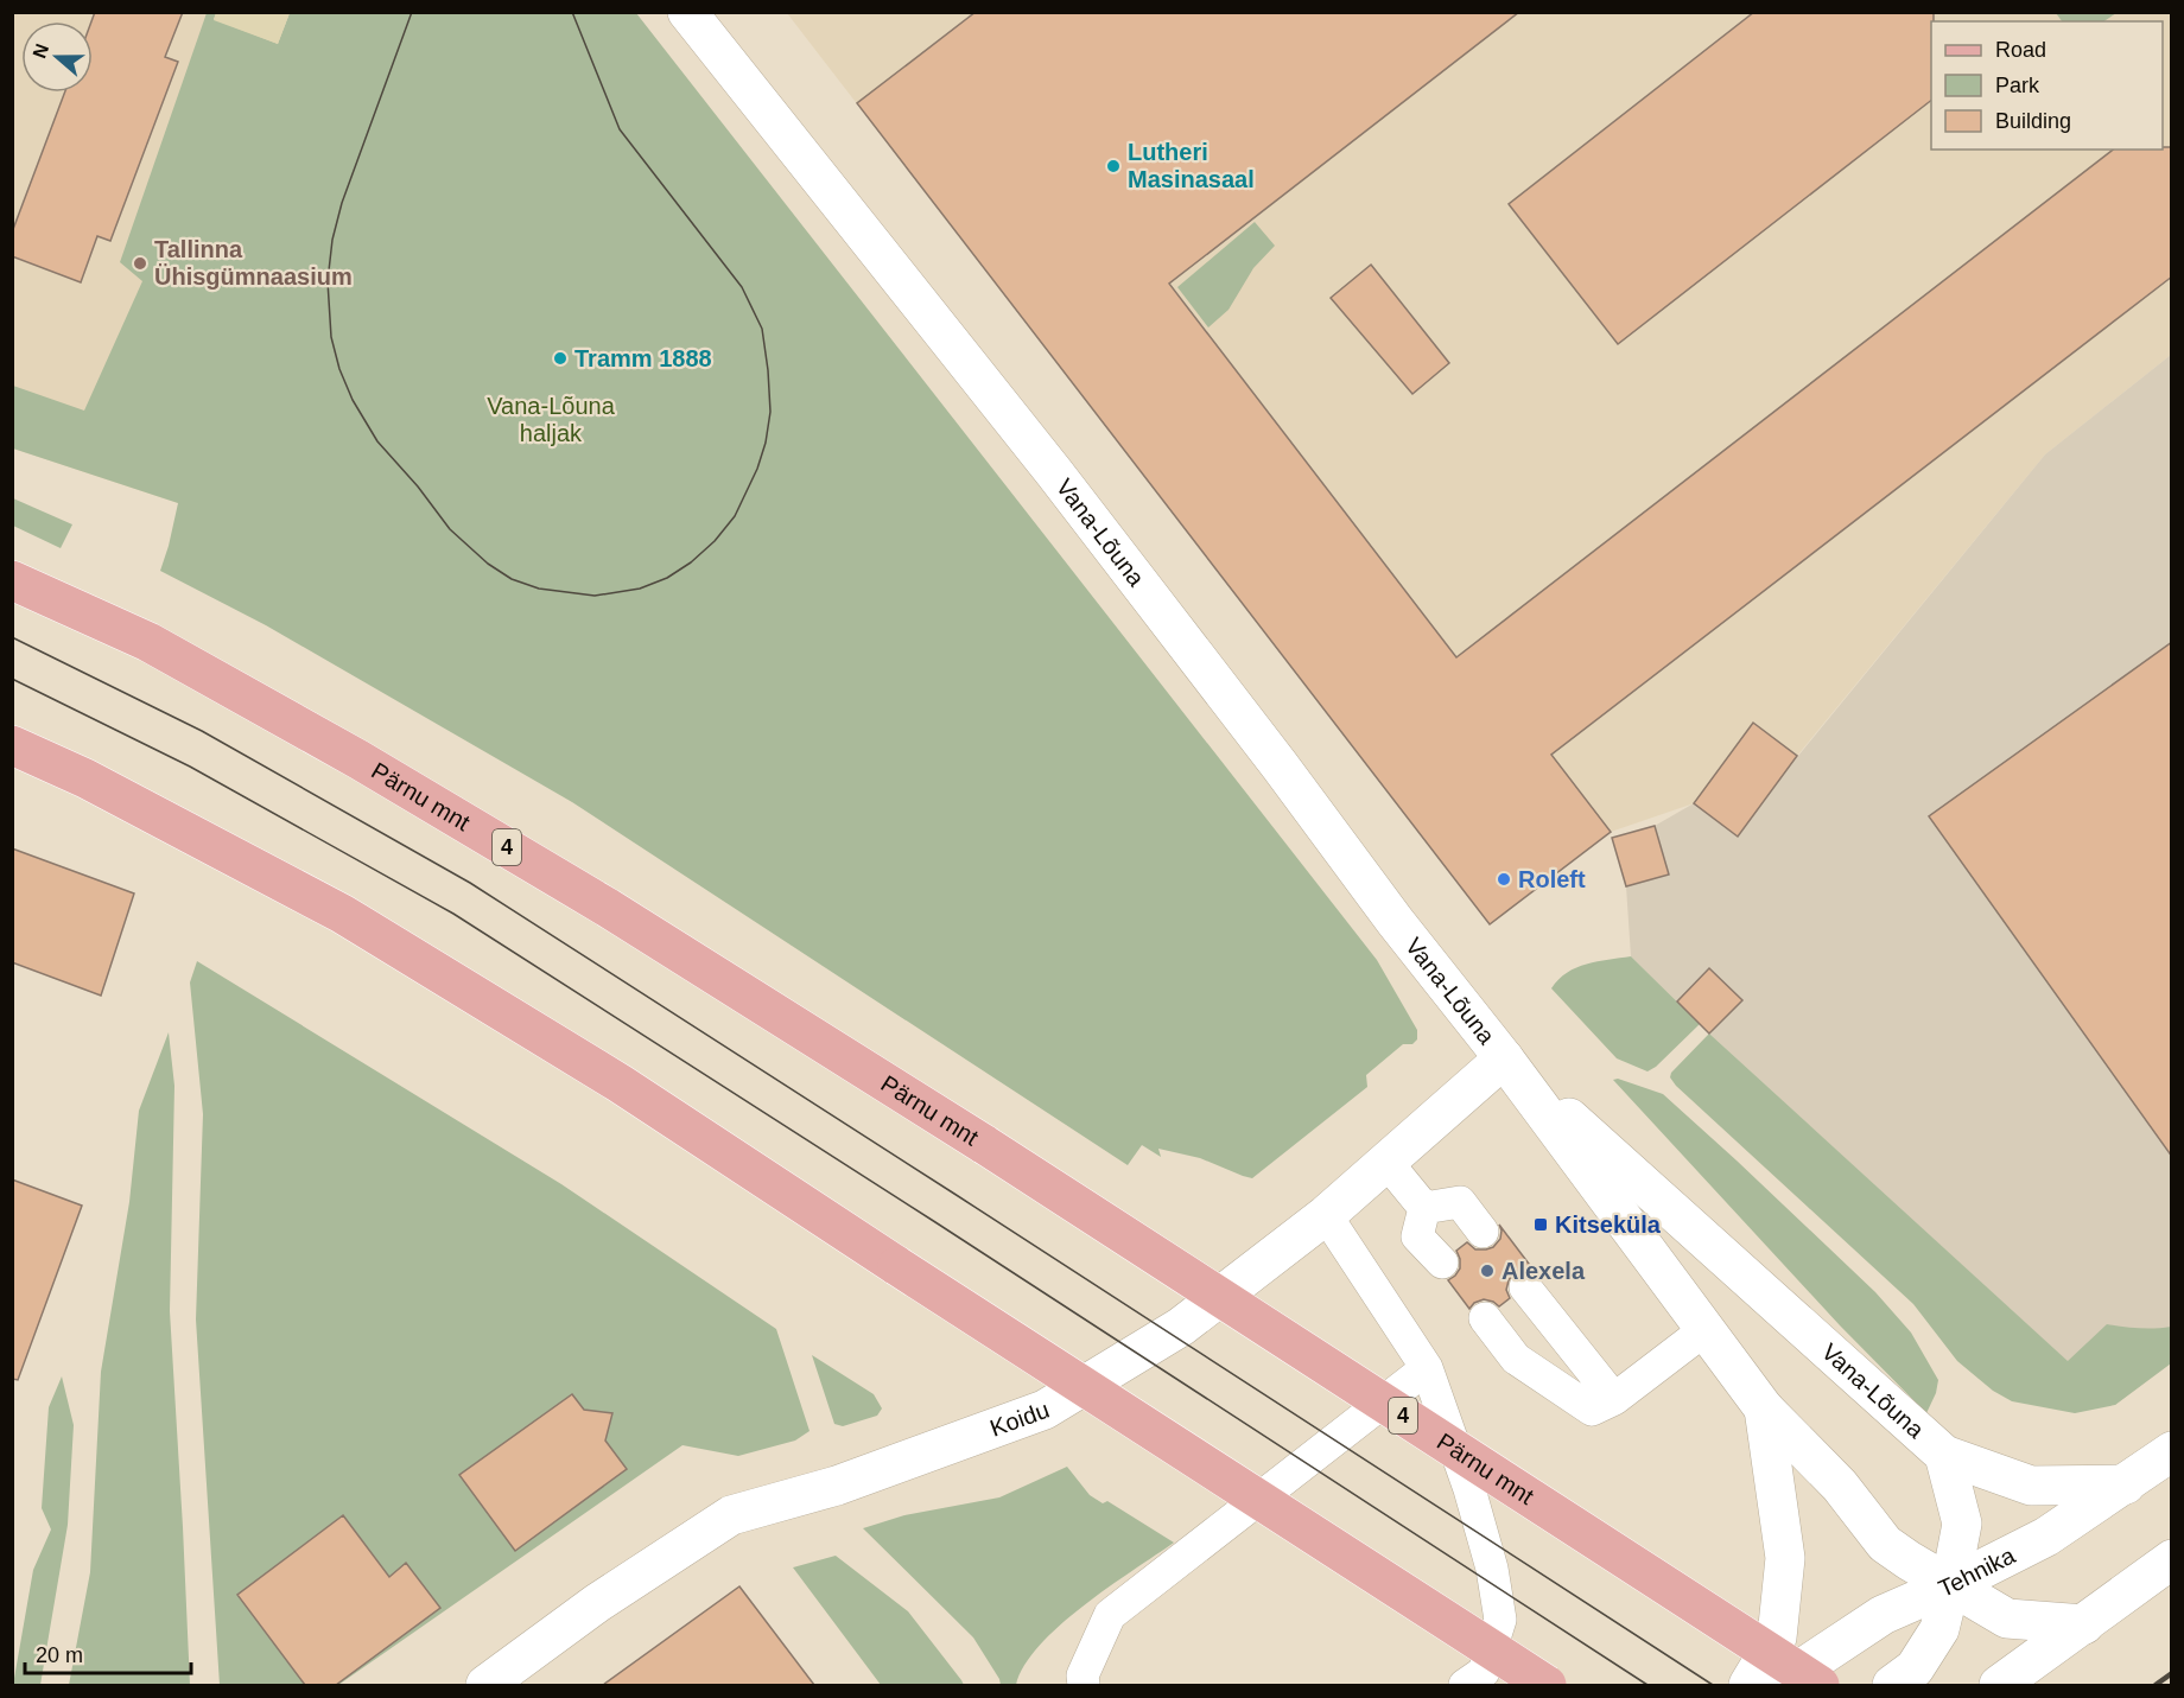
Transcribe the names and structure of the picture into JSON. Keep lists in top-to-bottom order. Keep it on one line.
{"streets":{"main road":["Pärnu mnt","4"],"street":["Vana-Lõuna","Koidu","Tehnika"]},"crossings":[["Vana-Lõuna","Koidu"],["Vana-Lõuna","Tehnika"]],"parks":["Vana-Lõuna haljak"],"places":{"other":["Lutheri Masinasaal","Tallinna Ühisgümnaasium","Tramm 1888","Roleft","Alexela"],"transit":["Kitseküla"]},"legend":["Road","Park","Building"],"scale_bar":"20 m","north":"left"}
